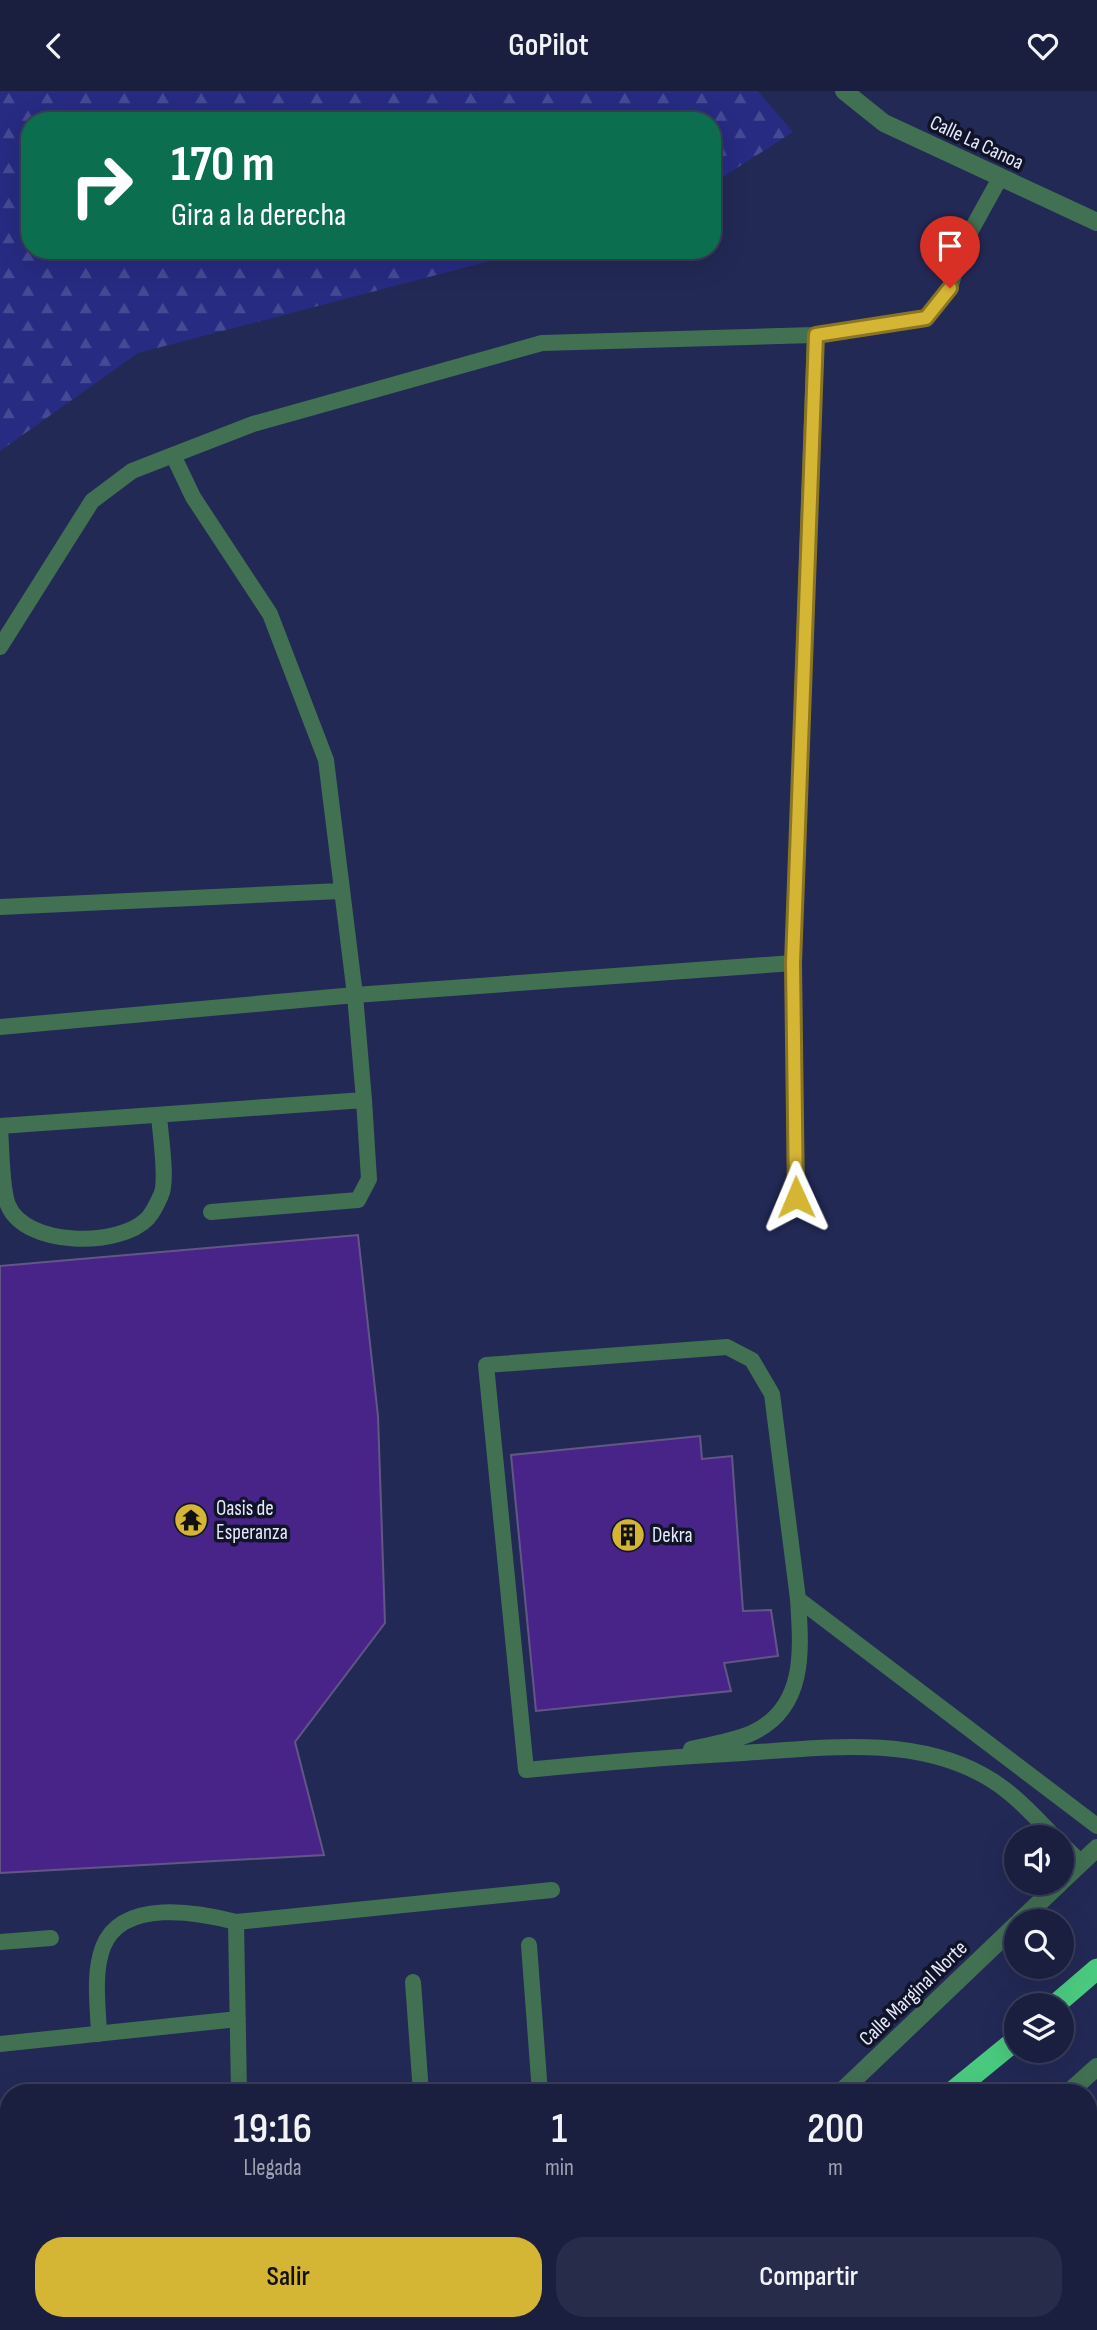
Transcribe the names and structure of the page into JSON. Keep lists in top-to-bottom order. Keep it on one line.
{"streets":{"street":["Calle La Canoa","Calle Marginal Norte"]},"places":{"temple":["Oasis de Esperanza"],"building":["Dekra"]},"page":{"header":"GoPilot","turn":["170 m","Gira a la derecha"],"eta":["19:16","Llegada","1","min","200","m"],"buttons":["Salir","Compartir"]}}
